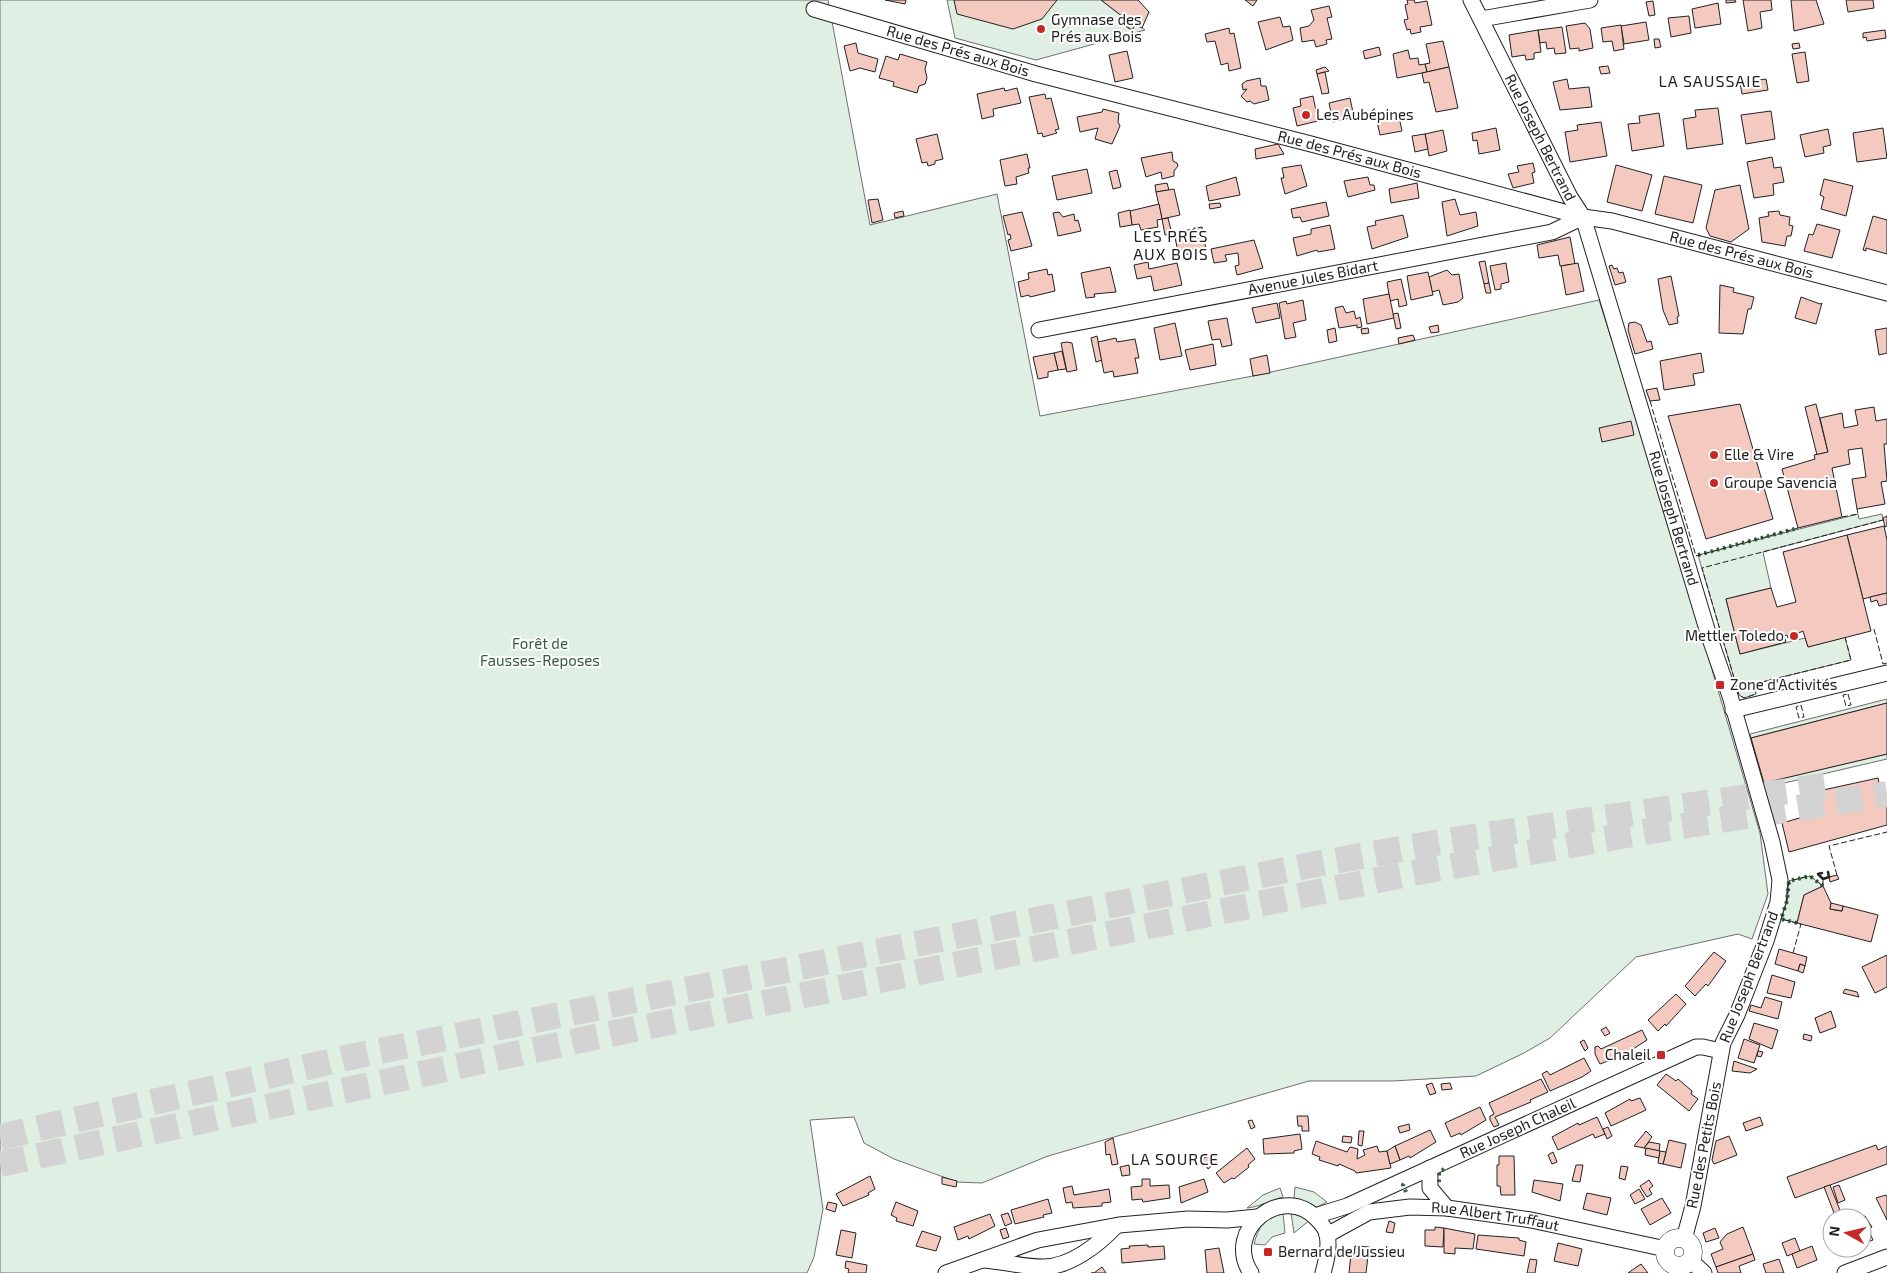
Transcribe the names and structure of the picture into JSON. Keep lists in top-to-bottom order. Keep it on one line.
{"streets":{"street":["Rue des Prés aux Bois","Rue Joseph Bertrand","Avenue Jules Bidart","Rue Joseph Chaleil","Rue des Petits Bois","Rue Albert Truffaut"]},"crossings":[["Rue des Prés aux Bois","Rue Joseph Bertrand"],["Rue des Prés aux Bois","Avenue Jules Bidart"],["Rue Joseph Bertrand","Avenue Jules Bidart"],["Rue Joseph Bertrand","Rue Joseph Chaleil"],["Rue Joseph Bertrand","Rue des Petits Bois"],["Rue Joseph Chaleil","Rue des Petits Bois"],["Rue des Petits Bois","Rue Albert Truffaut"]],"districts":["LA SAUSSAIE","LES PRÉS AUX BOIS","LA SOURCE"],"parks":["Forêt de Fausses-Reposes"],"places":{"other":["Gymnase des Prés aux Bois","Les Aubépines","Elle & Vire","Groupe Savencia","Mettler Toledo"],"transit":["Zone d'Activités","Chaleil","Bernard de Jussieu"]},"north":"left"}
